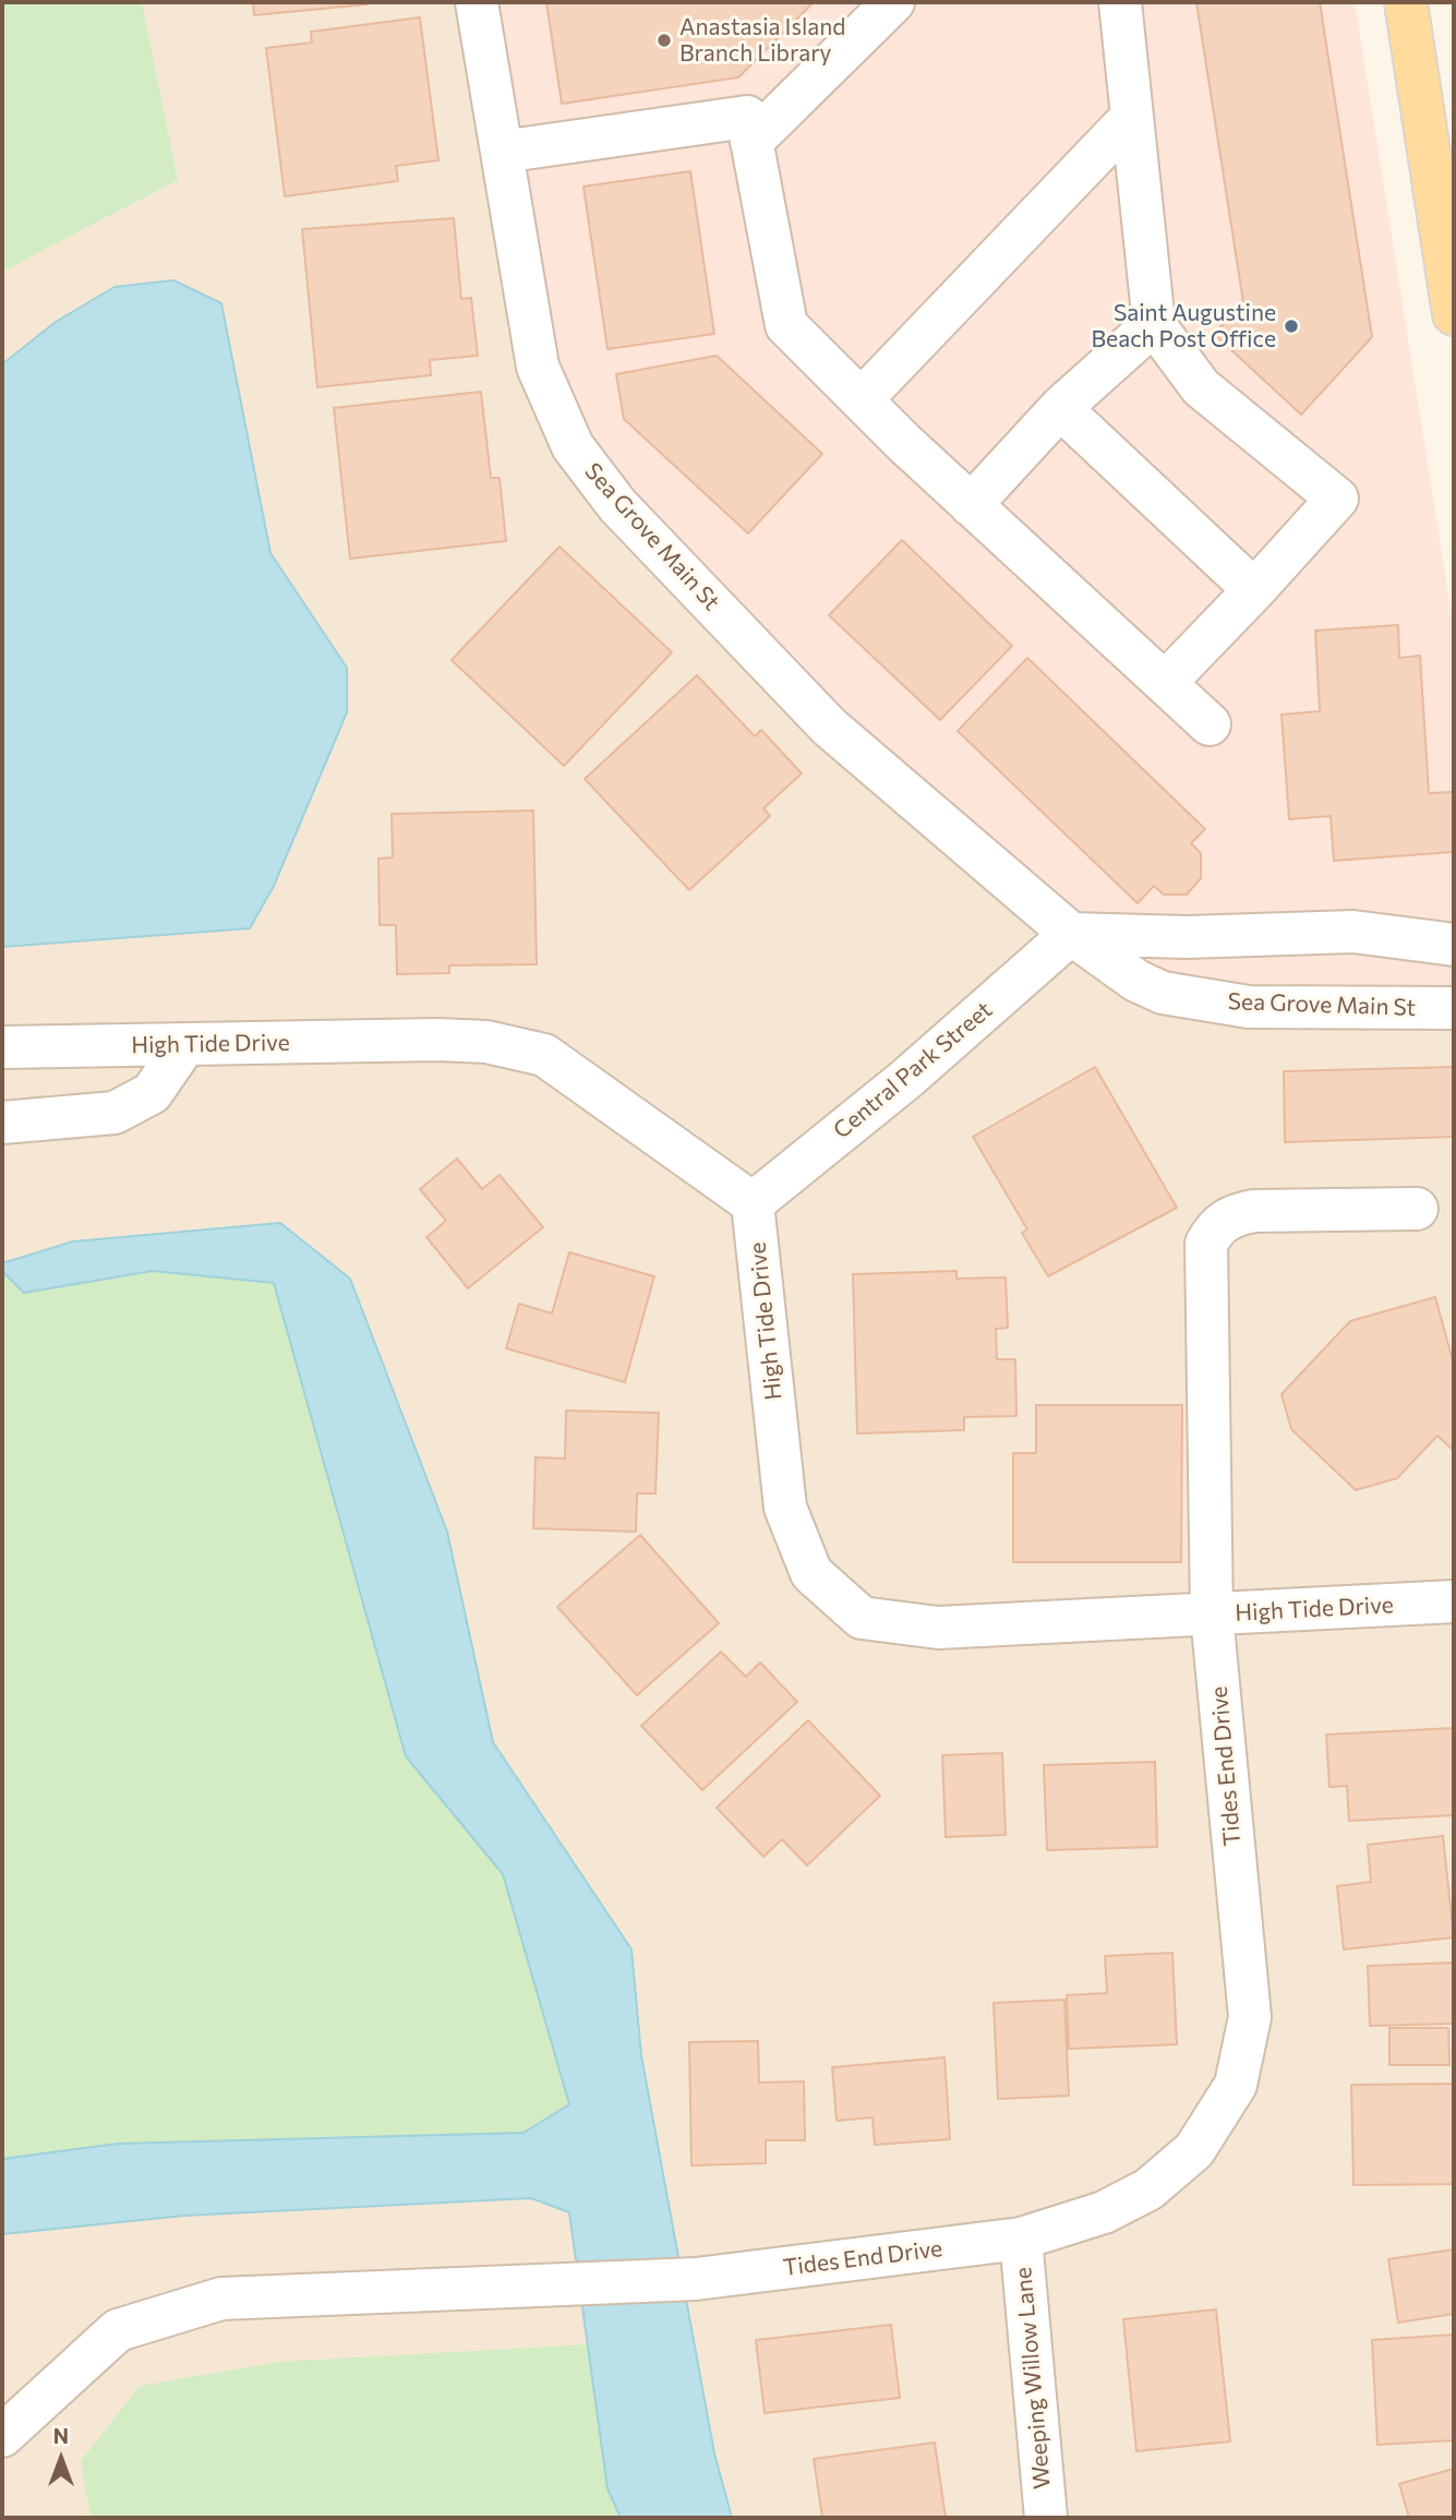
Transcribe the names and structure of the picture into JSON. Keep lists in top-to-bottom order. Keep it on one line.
{"streets":{"street":["Sea Grove Main St","High Tide Drive","Central Park Street","Tides End Drive","Weeping Willow Lane"]},"crossings":[["Sea Grove Main St","Central Park Street"],["High Tide Drive","Central Park Street"],["High Tide Drive","Tides End Drive"],["Tides End Drive","Weeping Willow Lane"]],"places":["Anastasia Island Branch Library","Saint Augustine Beach Post Office"],"north":"top"}
